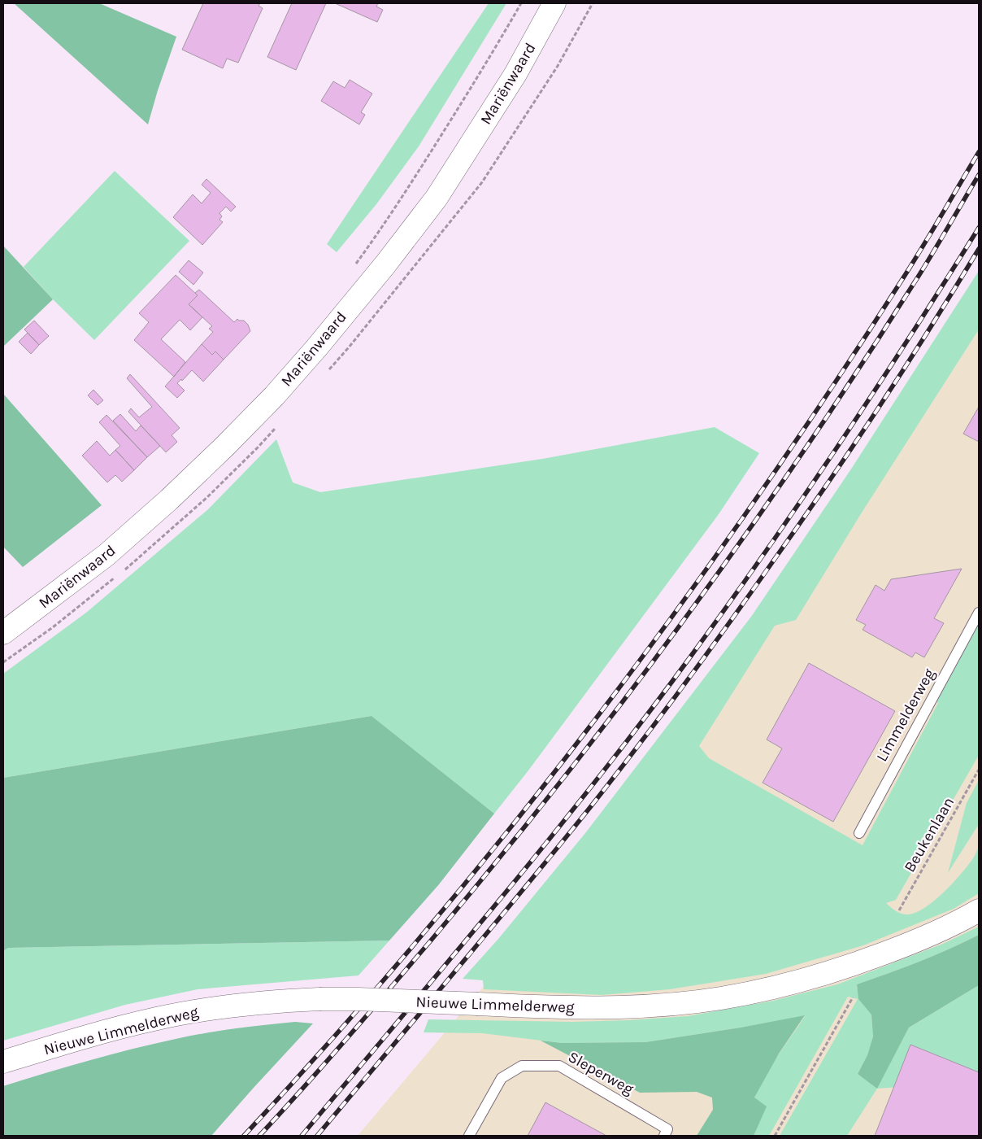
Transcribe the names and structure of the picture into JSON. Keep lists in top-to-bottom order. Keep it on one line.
{"streets":{"street":["Mariënwaard","Nieuwe Limmelderweg"],"lane":["Limmelderweg","Sleperweg"],"path":["Beukenlaan"]}}
